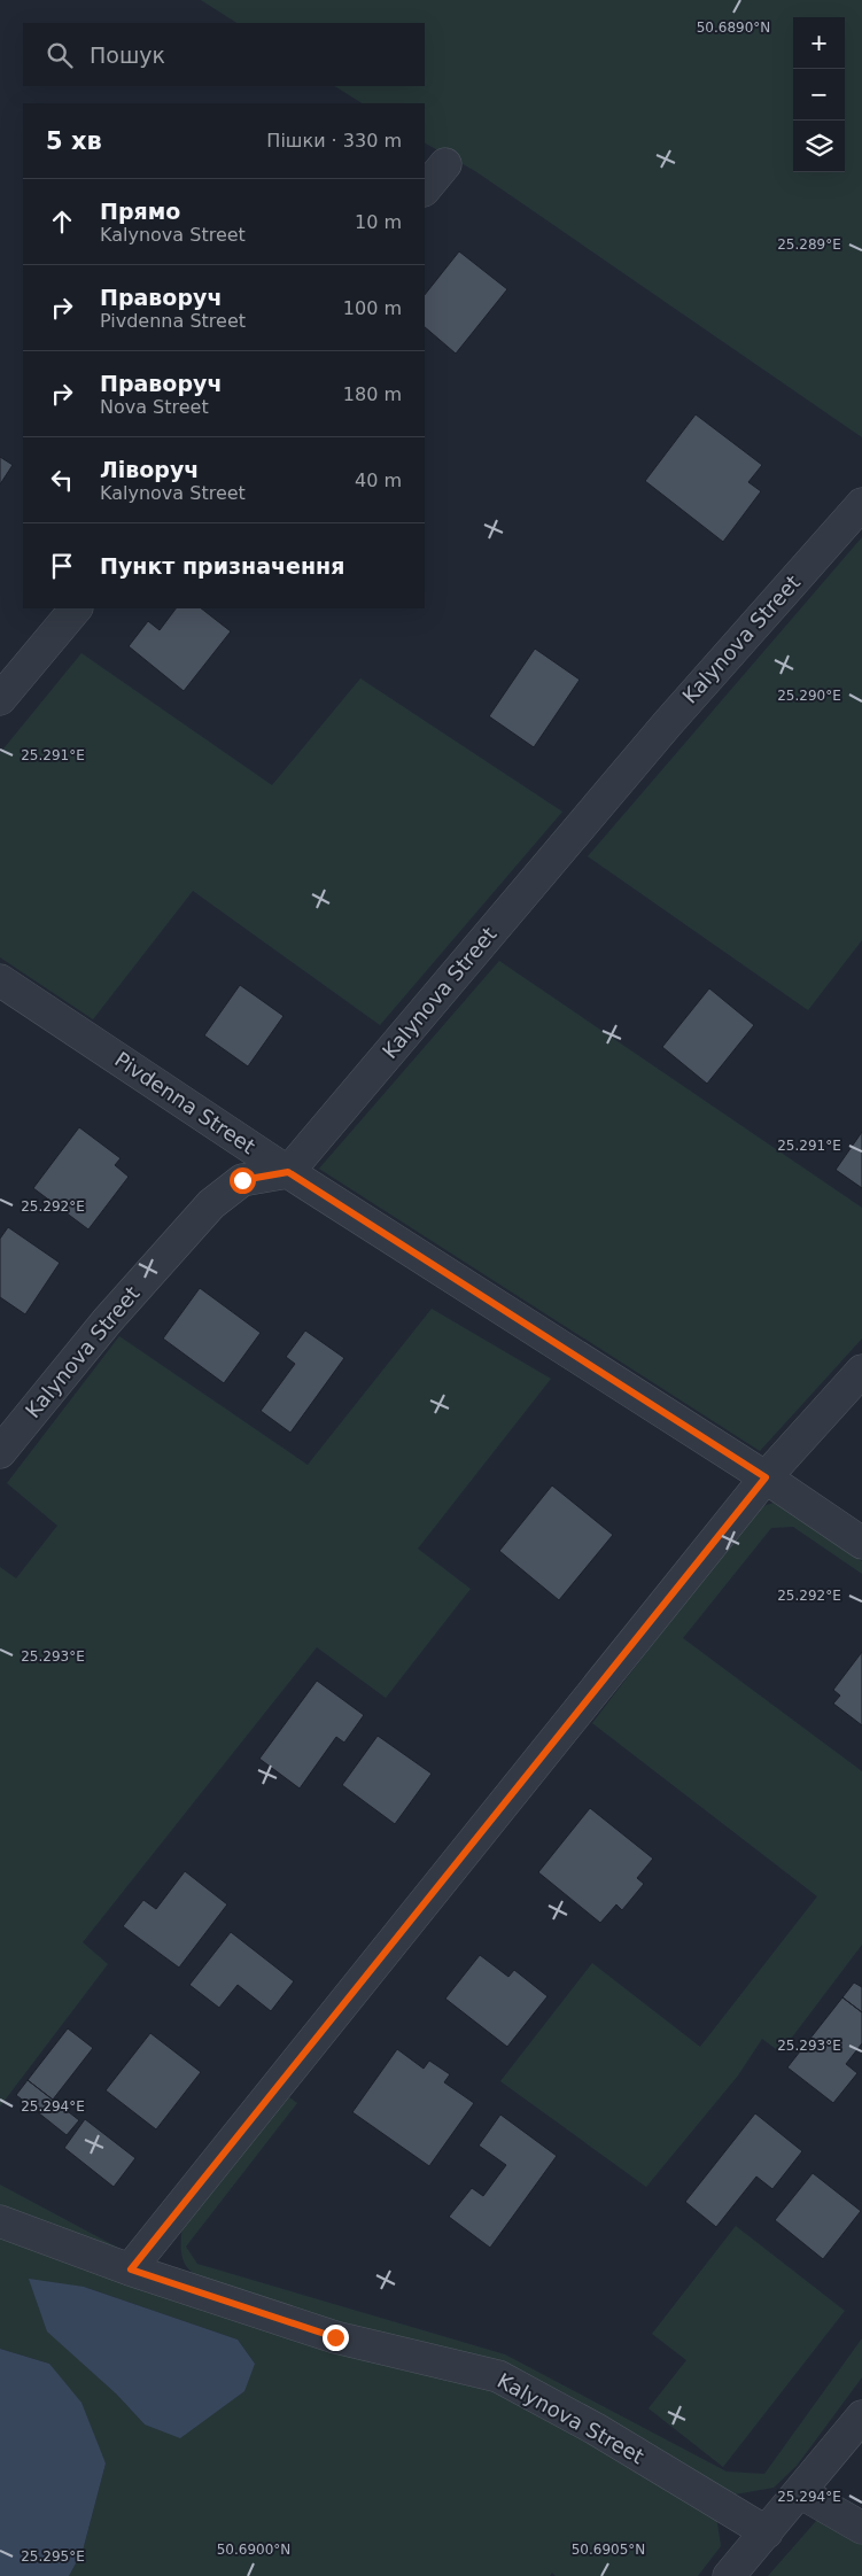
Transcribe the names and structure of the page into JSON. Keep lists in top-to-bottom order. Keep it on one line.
{"streets":{"street":["Kalynova Street","Pivdenna Street"]},"crossings":[["Kalynova Street","Pivdenna Street"]],"page":{"map_buttons":["+","−"],"search":"Пошук","heading":["5 хв","Пішки · 330 m"],"list":[["Прямо","Kalynova Street","10 m"],["Праворуч","Pivdenna Street","100 m"],["Праворуч","Nova Street","180 m"],["Ліворуч","Kalynova Street","40 m"],"Пункт призначення"]},"coordinates":["50.6890°N","25.289°E","25.290°E","25.291°E","25.292°E","25.293°E","25.294°E","50.6900°N","50.6905°N","25.295°E"]}
